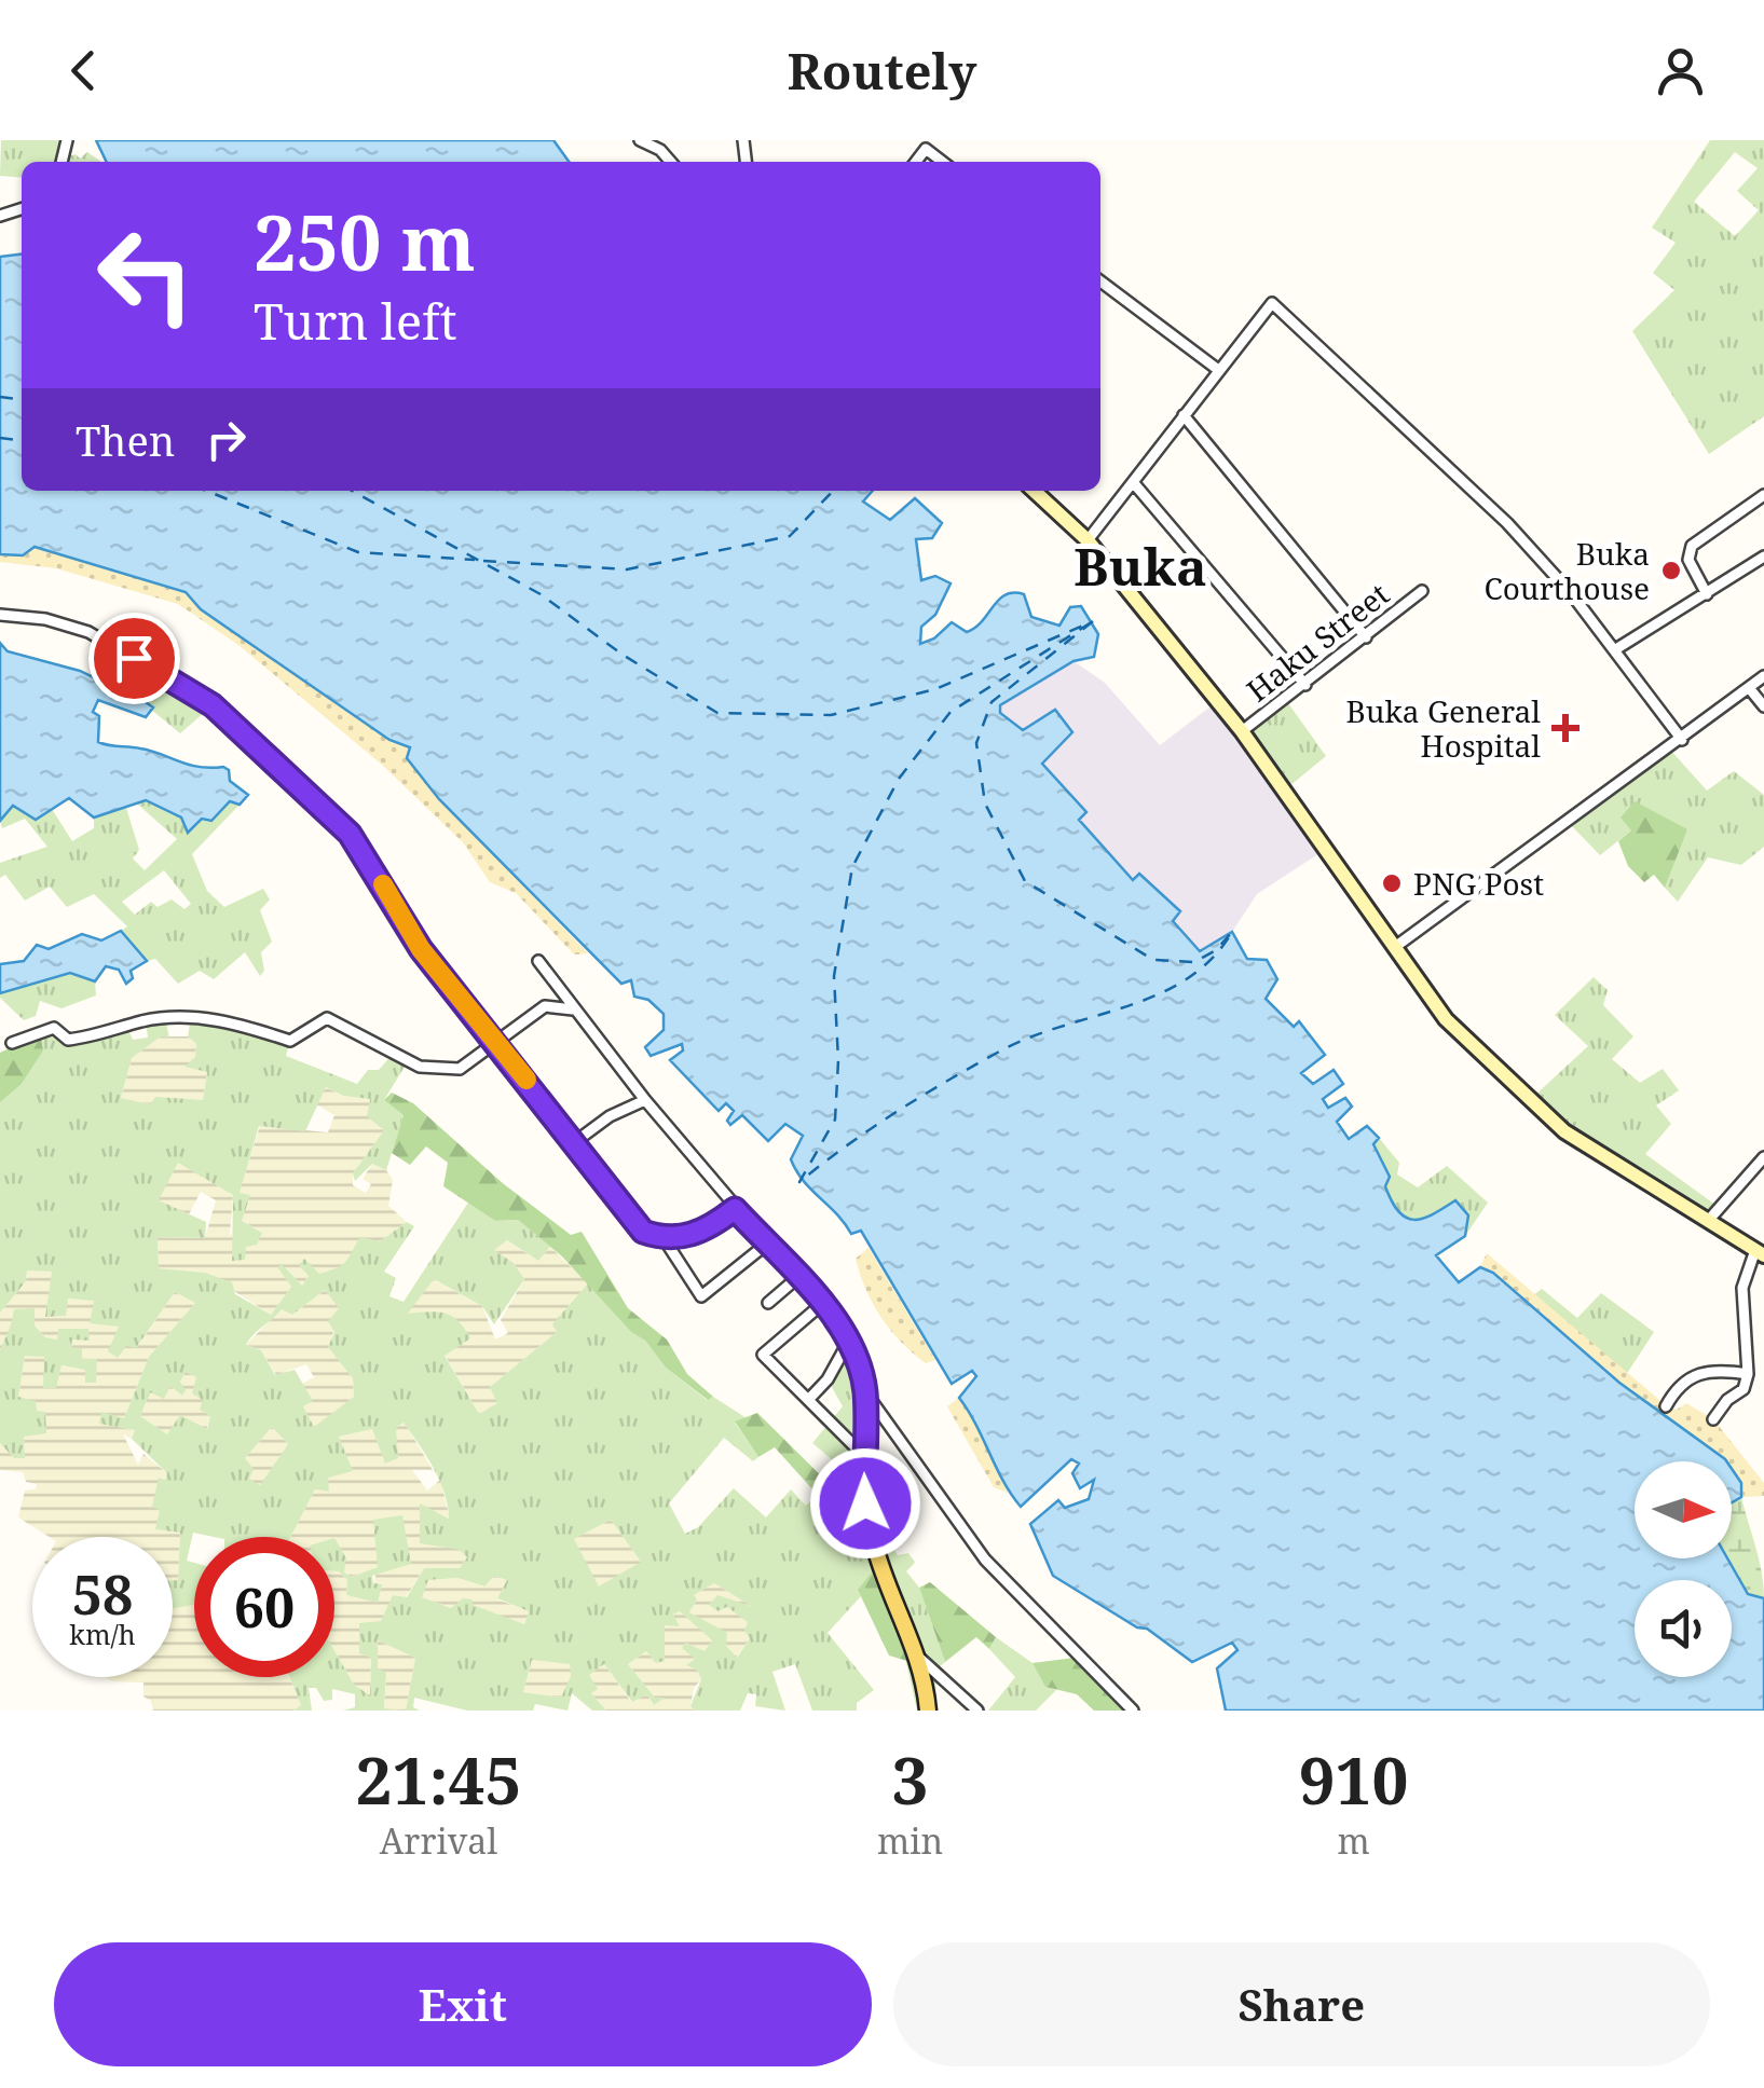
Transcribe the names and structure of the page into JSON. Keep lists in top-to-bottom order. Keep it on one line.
{"streets":{"street":["Haku Street"]},"districts":["Buka"],"places":{"other":["Buka Courthouse","PNG Post"],"health":["Buka General Hospital"]},"north":"right","page":{"header":"Routely","turn":["250 m","Turn left"],"then":"Then","speed":"58 km/h","limit":"60","eta":["21:45","Arrival","3","min","910","m"],"buttons":["Exit","Share"]}}
